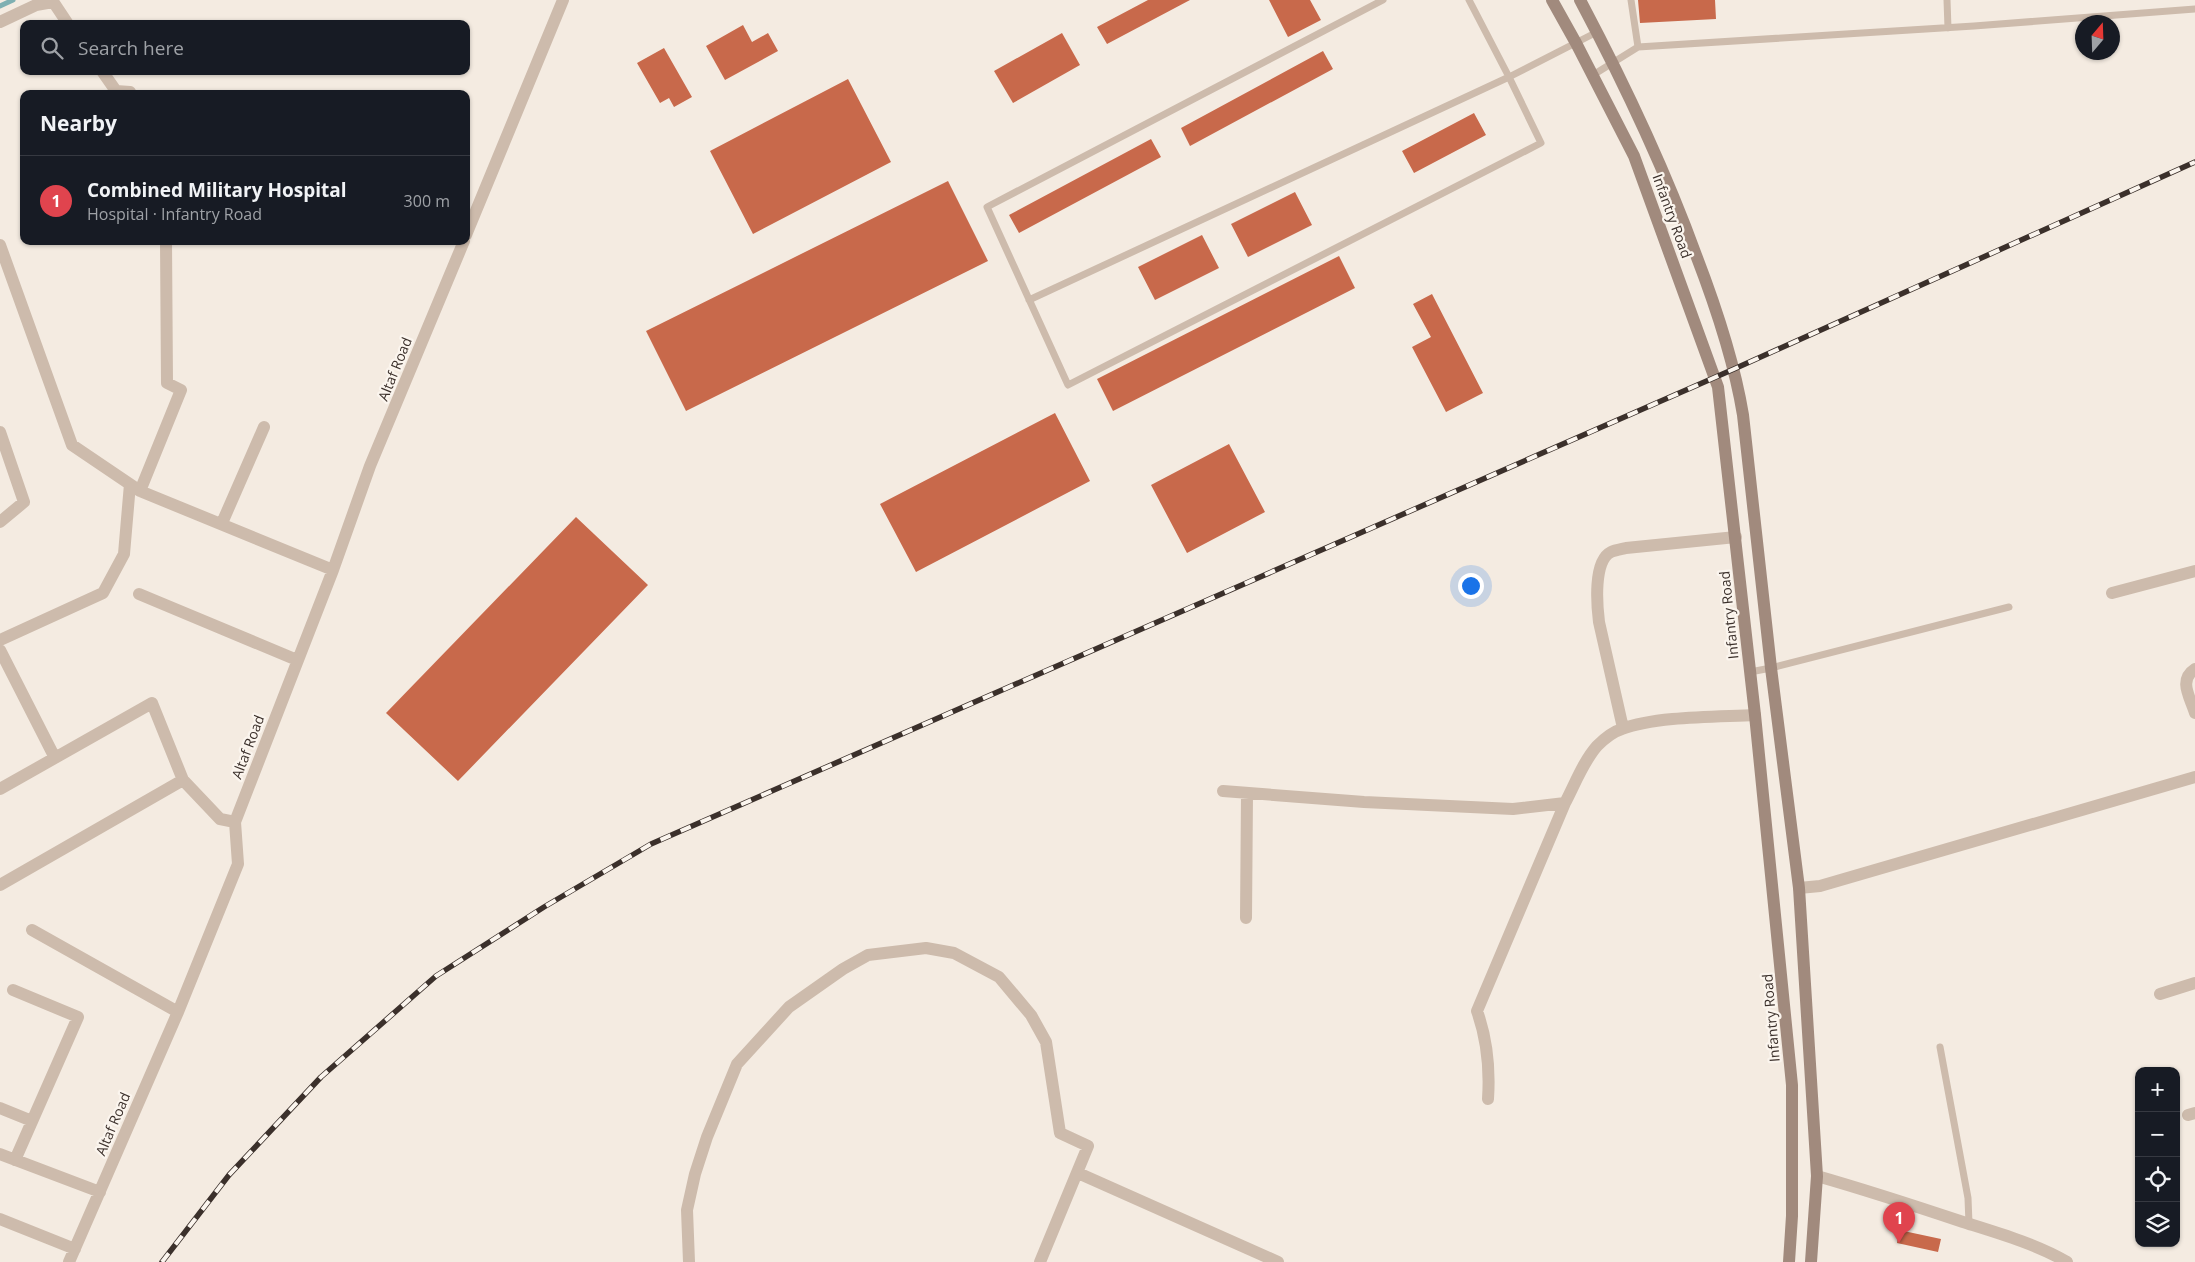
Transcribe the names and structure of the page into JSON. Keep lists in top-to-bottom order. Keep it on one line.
{"streets":{"main road":["Infantry Road"],"street":["Altaf Road"]},"north":"top","page":{"search":"Search here","heading":"Nearby","list":[{"mark":"1","name":"Combined Military Hospital","note":"Hospital · Infantry Road","value":"300 m"}],"map_buttons":["+","−"],"pins":"1"}}
